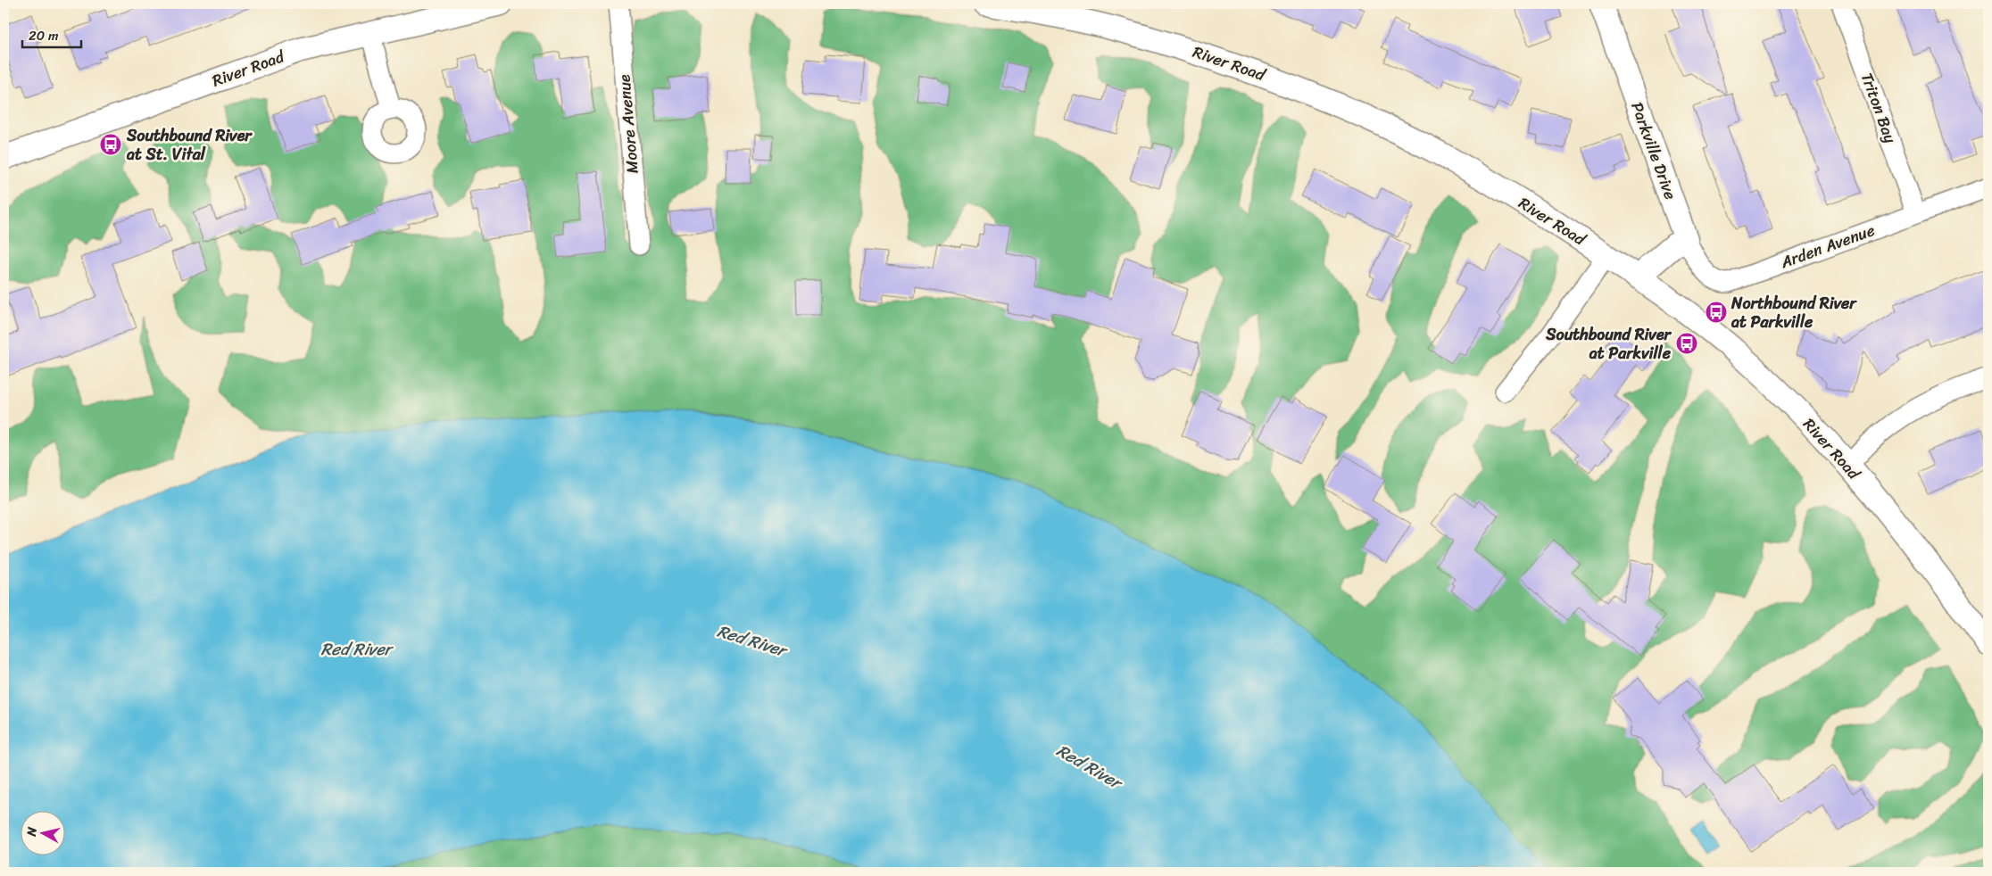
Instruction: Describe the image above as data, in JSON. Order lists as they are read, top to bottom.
{
  "streets": {
    "street": [
      "River Road",
      "Triton Bay",
      "Moore Avenue",
      "Parkville Drive",
      "Arden Avenue"
    ]
  },
  "crossings": [
    ["Triton Bay", "Arden Avenue"],
    ["Parkville Drive", "Arden Avenue"]
  ],
  "water": ["Red River"],
  "places": {
    "bus stop": ["Southbound River at St. Vital", "Northbound River at Parkville", "Southbound River at Parkville"]
  },
  "scale_bar": "20 m",
  "north": "left"
}
